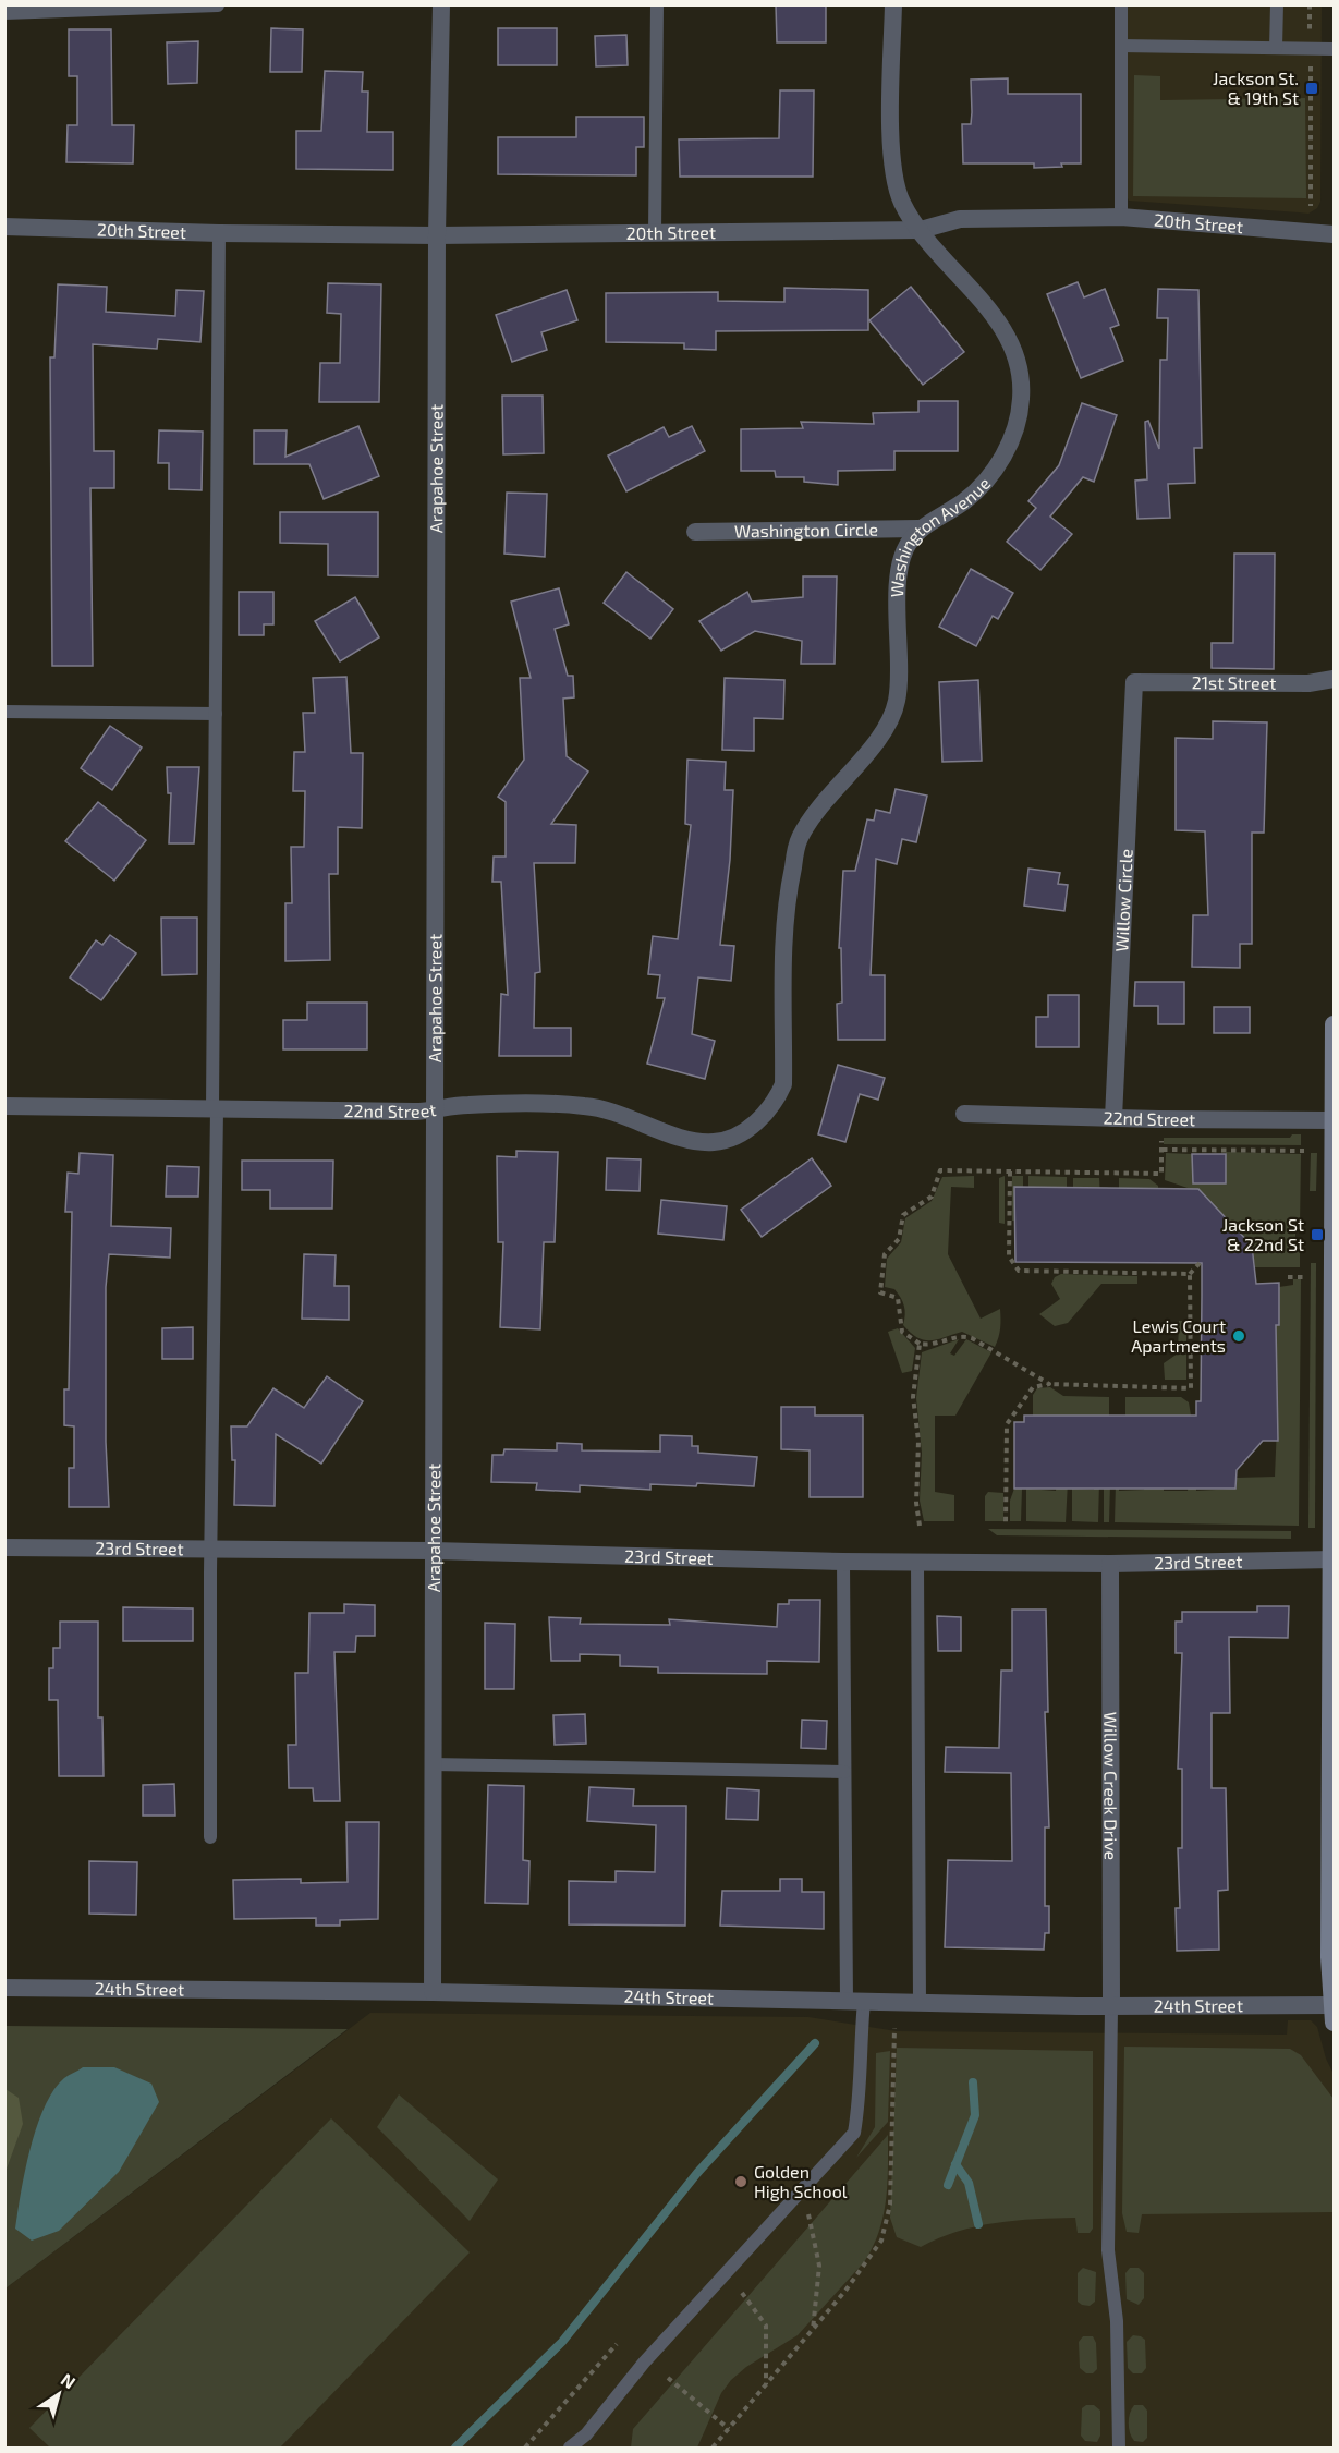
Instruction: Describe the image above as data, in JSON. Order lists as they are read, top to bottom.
{
  "streets": {
    "street": [
      "20th Street",
      "Arapahoe Street",
      "Washington Circle",
      "Washington Avenue",
      "21st Street",
      "Willow Circle",
      "22nd Street",
      "23rd Street",
      "Willow Creek Drive",
      "24th Street"
    ]
  },
  "crossings": [
    ["20th Street", "Arapahoe Street"],
    ["20th Street", "Washington Avenue"],
    ["Arapahoe Street", "22nd Street"],
    ["Arapahoe Street", "23rd Street"],
    ["Arapahoe Street", "24th Street"],
    ["Washington Circle", "Washington Avenue"],
    ["Washington Avenue", "22nd Street"],
    ["21st Street", "Willow Circle"],
    ["Willow Circle", "22nd Street"],
    ["23rd Street", "Willow Creek Drive"],
    ["Willow Creek Drive", "24th Street"]
  ],
  "places": {
    "transit": ["Jackson St. & 19th St", "Jackson St & 22nd St"],
    "other": ["Lewis Court Apartments", "Golden High School"]
  },
  "north": "top right"
}
